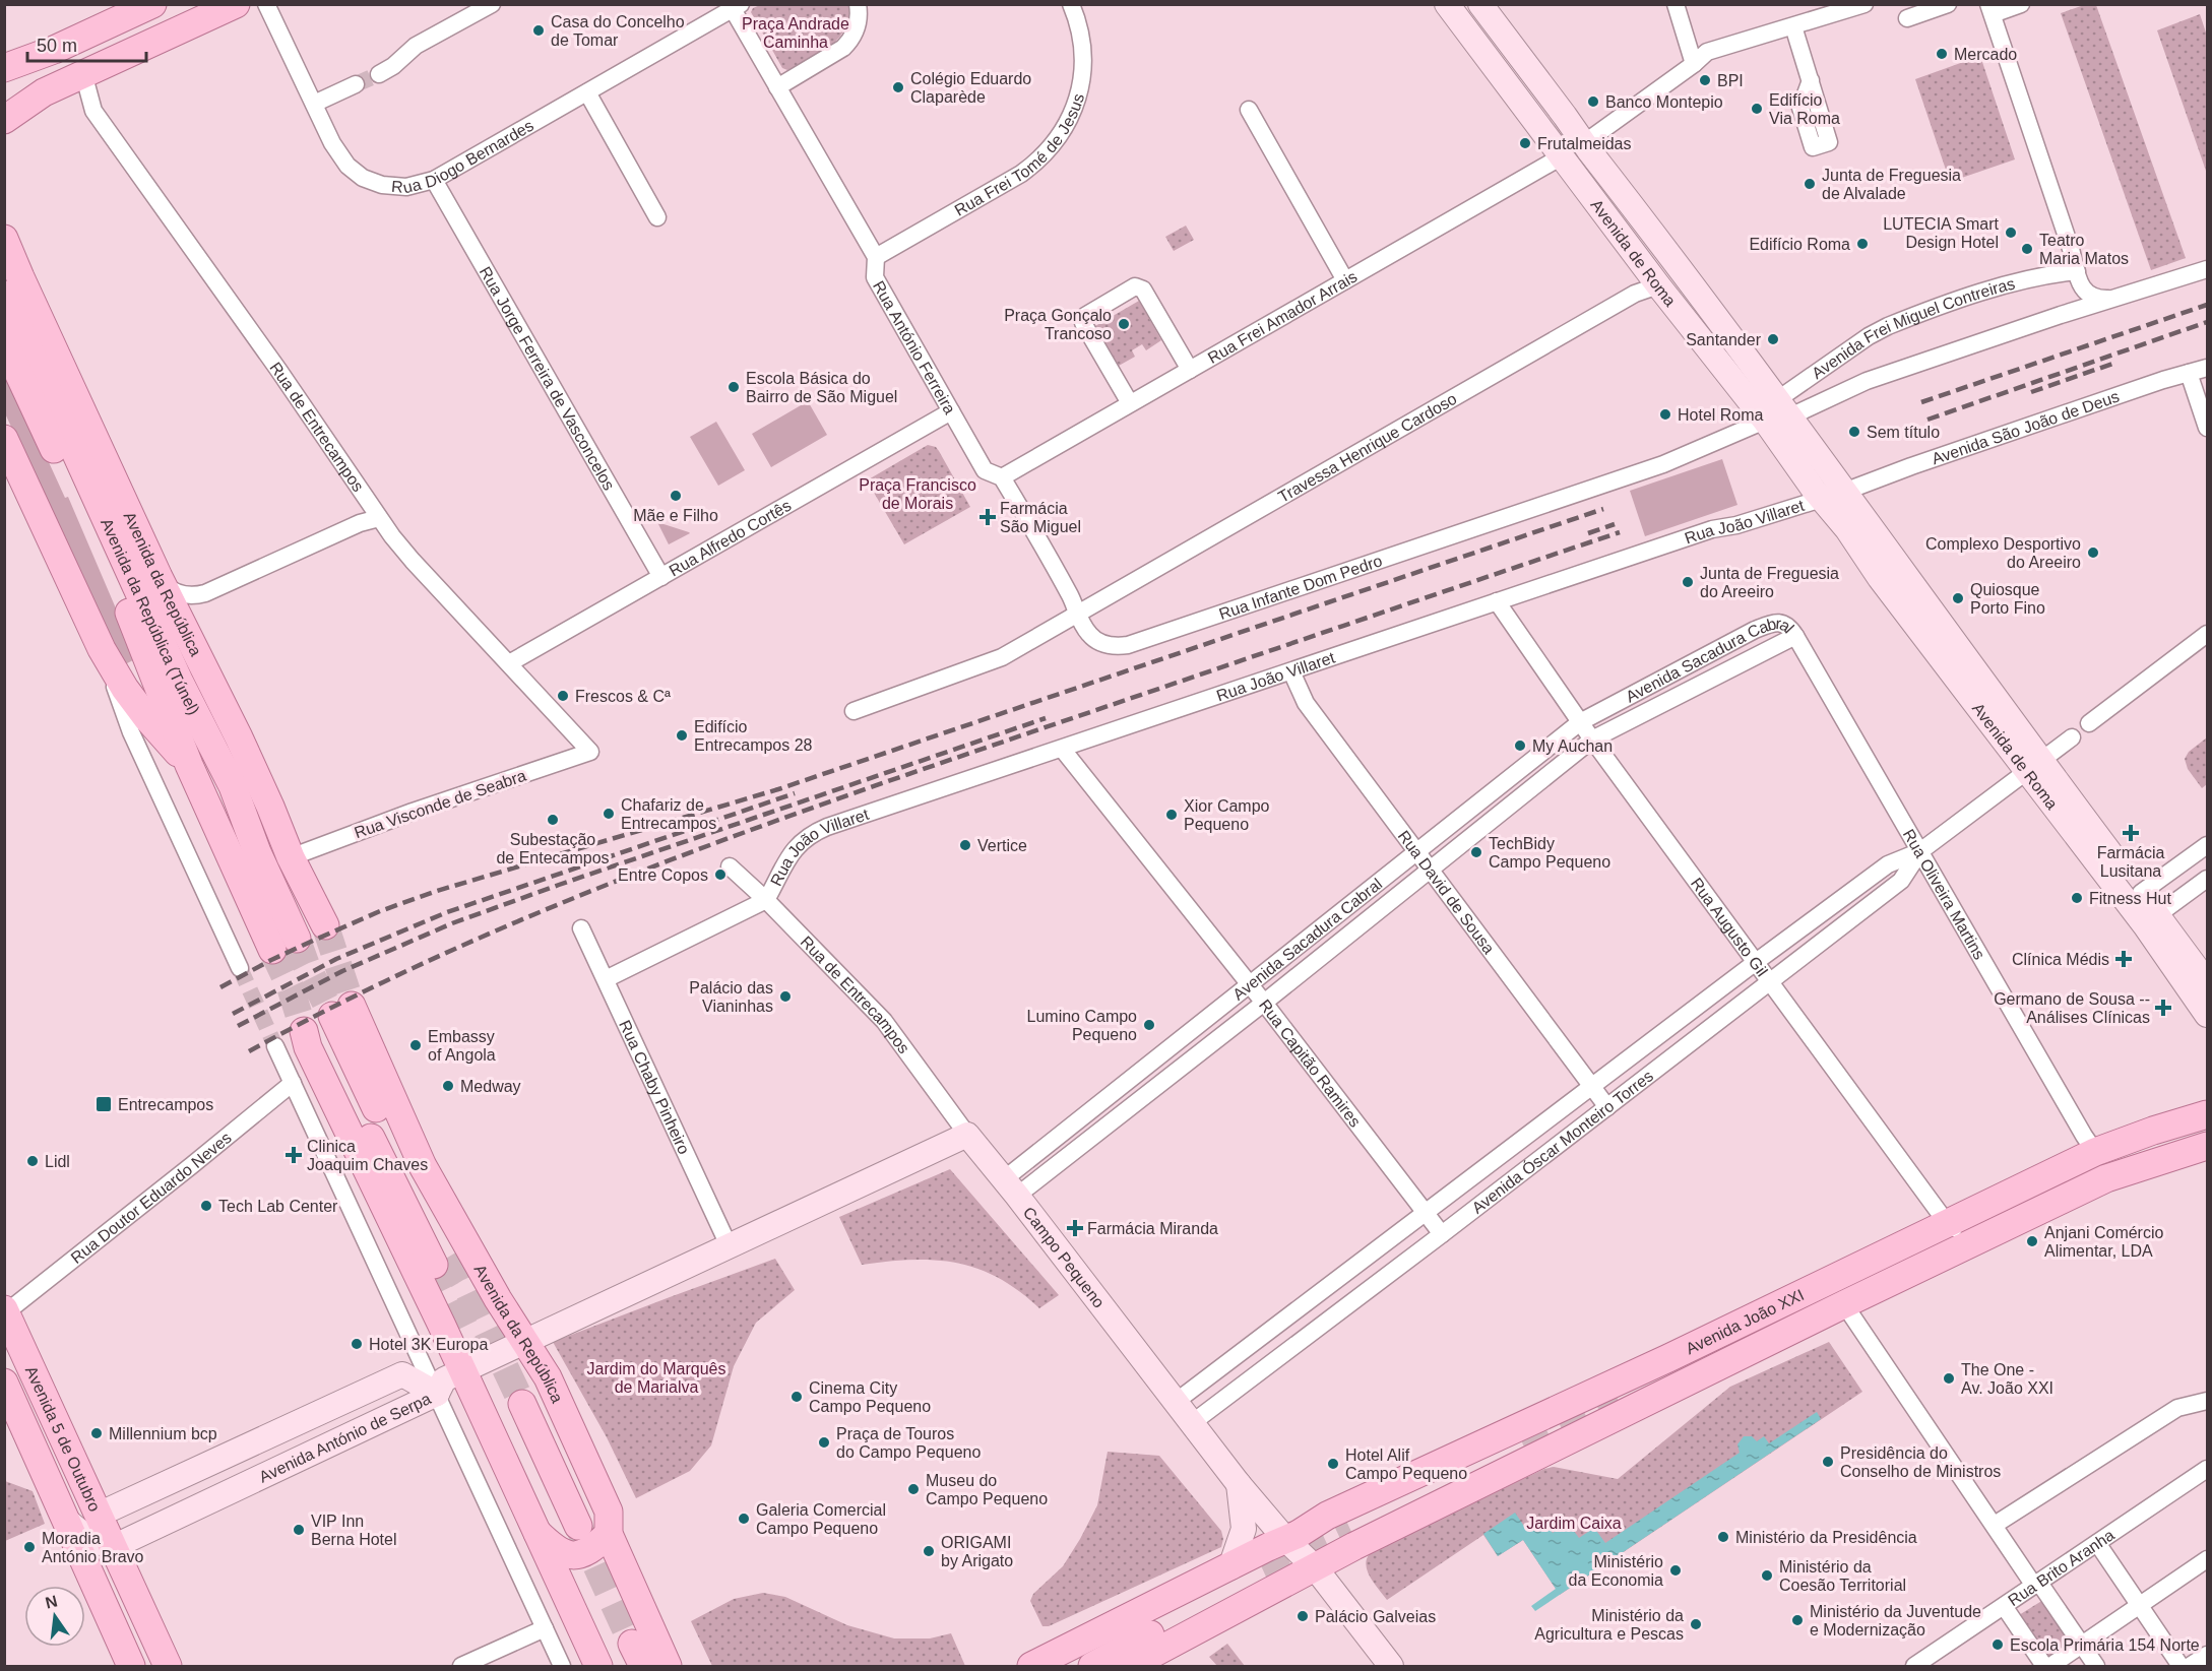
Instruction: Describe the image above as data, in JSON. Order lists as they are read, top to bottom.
{
  "streets": {
    "main road": [
      "Avenida de Roma",
      "Avenida da República",
      "Avenida da República (Túnel)",
      "Campo Pequeno",
      "Avenida João XXI",
      "Avenida 5 de Outubro",
      "Avenida António de Serpa"
    ],
    "street": [
      "Rua Frei Tomé de Jesus",
      "Rua Diogo Bernardes",
      "Rua Frei Amador Arrais",
      "Avenida Frei Miguel Contreiras",
      "Rua António Ferreira",
      "Rua Jorge Ferreira de Vasconcelos",
      "Rua de Entrecampos",
      "Avenida São João de Deus",
      "Travessa Henrique Cardoso",
      "Rua João Villaret",
      "Rua Alfredo Cortês",
      "Rua Infante Dom Pedro",
      "Avenida Sacadura Cabral",
      "Rua Visconde de Seabra",
      "Rua David de Sousa",
      "Rua Oliveira Martins",
      "Rua Augusto Gil",
      "Rua Capitão Ramires",
      "Rua Chaby Pinheiro",
      "Avenida Óscar Monteiro Torres",
      "Rua Doutor Eduardo Neves",
      "Rua Brito Aranha"
    ]
  },
  "crossings": [
    ["Rua Frei Tomé de Jesus", "Rua António Ferreira"],
    ["Rua Diogo Bernardes", "Rua António Ferreira"],
    ["Rua Diogo Bernardes", "Rua Jorge Ferreira de Vasconcelos"],
    ["Avenida de Roma", "Rua Frei Amador Arrais"],
    ["Avenida de Roma", "Avenida Frei Miguel Contreiras"],
    ["Avenida de Roma", "Avenida São João de Deus"],
    ["Avenida de Roma", "Travessa Henrique Cardoso"],
    ["Avenida de Roma", "Rua João Villaret"],
    ["Avenida de Roma", "Rua Infante Dom Pedro"],
    ["Avenida de Roma", "Avenida Óscar Monteiro Torres"],
    ["Rua Frei Amador Arrais", "Rua António Ferreira"],
    ["Rua António Ferreira", "Travessa Henrique Cardoso"],
    ["Rua António Ferreira", "Rua Alfredo Cortês"],
    ["Rua António Ferreira", "Rua Infante Dom Pedro"],
    ["Rua Jorge Ferreira de Vasconcelos", "Rua Alfredo Cortês"],
    ["Rua de Entrecampos", "Rua João Villaret"],
    ["Rua de Entrecampos", "Rua Alfredo Cortês"],
    ["Rua de Entrecampos", "Rua Visconde de Seabra"],
    ["Rua de Entrecampos", "Campo Pequeno"],
    ["Avenida São João de Deus", "Rua João Villaret"],
    ["Travessa Henrique Cardoso", "Rua Infante Dom Pedro"],
    ["Rua João Villaret", "Rua David de Sousa"],
    ["Rua João Villaret", "Rua Augusto Gil"],
    ["Rua João Villaret", "Rua Capitão Ramires"],
    ["Avenida da República", "Rua Visconde de Seabra"],
    ["Avenida Sacadura Cabral", "Rua David de Sousa"],
    ["Avenida Sacadura Cabral", "Rua Oliveira Martins"],
    ["Avenida Sacadura Cabral", "Rua Augusto Gil"],
    ["Avenida Sacadura Cabral", "Rua Capitão Ramires"],
    ["Avenida Sacadura Cabral", "Campo Pequeno"],
    ["Rua David de Sousa", "Avenida Óscar Monteiro Torres"],
    ["Rua Oliveira Martins", "Avenida Óscar Monteiro Torres"],
    ["Rua Oliveira Martins", "Avenida João XXI"],
    ["Rua Augusto Gil", "Avenida Óscar Monteiro Torres"],
    ["Rua Augusto Gil", "Avenida João XXI"],
    ["Rua Capitão Ramires", "Avenida Óscar Monteiro Torres"],
    ["Avenida Óscar Monteiro Torres", "Campo Pequeno"],
    ["Rua Doutor Eduardo Neves", "Avenida 5 de Outubro"],
    ["Campo Pequeno", "Avenida João XXI"],
    ["Avenida 5 de Outubro", "Avenida António de Serpa"]
  ],
  "parks": [
    "Praça Andrade Caminha",
    "Praça Francisco de Morais",
    "Jardim do Marquês de Marialva",
    "Jardim Caixa"
  ],
  "places": {
    "other": [
      "Casa do Concelho de Tomar",
      "Mercado",
      "BPI",
      "Colégio Eduardo Claparède",
      "Banco Montepio",
      "Edifício Via Roma",
      "Frutalmeidas",
      "Junta de Freguesia de Alvalade",
      "LUTECIA Smart Design Hotel",
      "Edifício Roma",
      "Teatro Maria Matos",
      "Praça Gonçalo Trancoso",
      "Santander",
      "Escola Básica do Bairro de São Miguel",
      "Hotel Roma",
      "Sem título",
      "Mãe e Filho",
      "Complexo Desportivo do Areeiro",
      "Junta de Freguesia do Areeiro",
      "Quiosque Porto Fino",
      "Frescos & Cª",
      "Edifício Entrecampos 28",
      "My Auchan",
      "Chafariz de Entrecampos",
      "Xior Campo Pequeno",
      "Subestação de Entecampos",
      "Vertice",
      "TechBidy Campo Pequeno",
      "Entre Copos",
      "Fitness Hut",
      "Palácio das Vianinhas",
      "Lumino Campo Pequeno",
      "Embassy of Angola",
      "Medway",
      "Lidl",
      "Tech Lab Center",
      "Anjani Comércio Alimentar, LDA",
      "Hotel 3K Europa",
      "The One - Av. João XXI",
      "Cinema City Campo Pequeno",
      "Millennium bcp",
      "Praça de Touros do Campo Pequeno",
      "Presidência do Conselho de Ministros",
      "Hotel Alif Campo Pequeno",
      "Museu do Campo Pequeno",
      "Galeria Comercial Campo Pequeno",
      "VIP Inn Berna Hotel",
      "Ministério da Presidência",
      "Moradia António Bravo",
      "ORIGAMI by Arigato",
      "Ministério da Economia",
      "Ministério da Coesão Territorial",
      "Palácio Galveias",
      "Ministério da Juventude e Modernização",
      "Ministério da Agricultura e Pescas",
      "Escola Primária 154 Norte"
    ],
    "health": [
      "Farmácia São Miguel",
      "Farmácia Lusitana",
      "Clínica Médis",
      "Germano de Sousa -- Análises Clínicas",
      "Clinica Joaquim Chaves",
      "Farmácia Miranda"
    ],
    "transit": ["Entrecampos"]
  },
  "scale_bar": "50 m",
  "north": "top"
}
